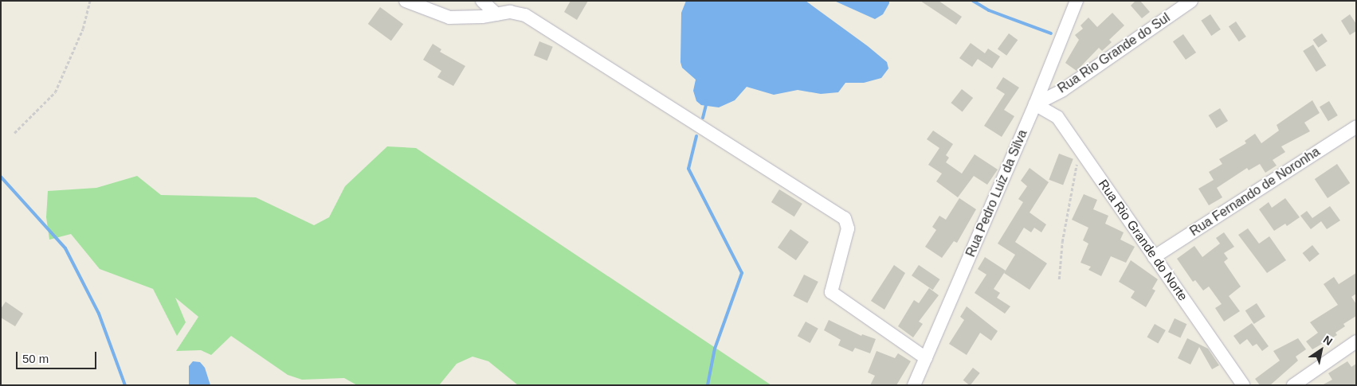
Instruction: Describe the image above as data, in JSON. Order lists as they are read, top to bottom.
{
  "streets": {
    "street": [
      "Rua Rio Grande do Sul",
      "Rua Fernando de Noronha",
      "Rua Pedro Luiz da Silva",
      "Rua Rio Grande do Norte"
    ]
  },
  "crossings": [
    ["Rua Rio Grande do Sul", "Rua Pedro Luiz da Silva"],
    ["Rua Rio Grande do Sul", "Rua Rio Grande do Norte"],
    ["Rua Fernando de Noronha", "Rua Rio Grande do Norte"],
    ["Rua Pedro Luiz da Silva", "Rua Rio Grande do Norte"]
  ],
  "scale_bar": "50 m",
  "north": "top right"
}
